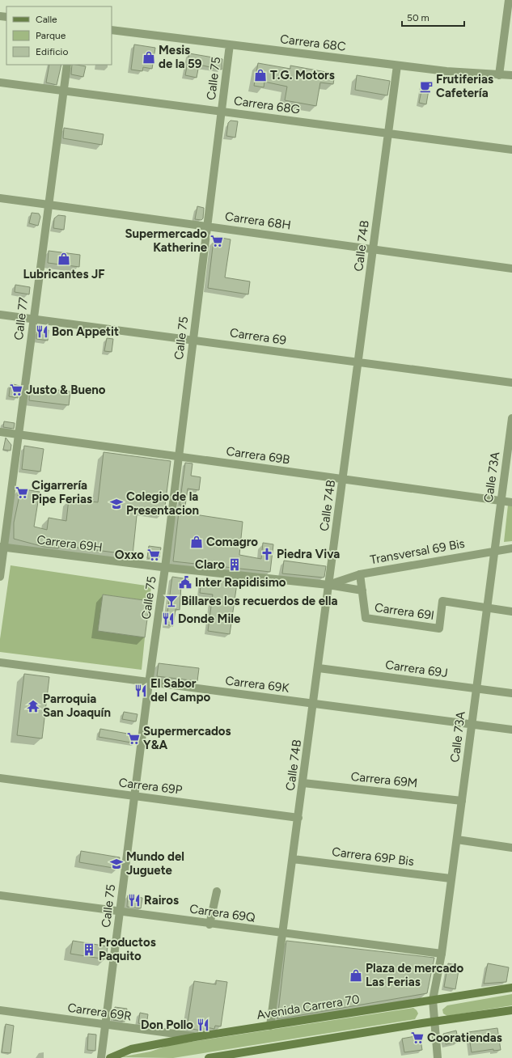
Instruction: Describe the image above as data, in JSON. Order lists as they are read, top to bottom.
{
  "streets": {
    "main road": ["Avenida Carrera 70"],
    "street": [
      "Carrera 68C",
      "Calle 75",
      "Carrera 68G",
      "Carrera 68H",
      "Calle 74B",
      "Calle 77",
      "Carrera 69",
      "Carrera 69B",
      "Calle 73A",
      "Carrera 69H",
      "Transversal 69 Bis",
      "Carrera 69I",
      "Carrera 69J",
      "Carrera 69K",
      "Carrera 69M",
      "Carrera 69P",
      "Carrera 69P Bis",
      "Carrera 69Q",
      "Carrera 69R"
    ]
  },
  "crossings": [
    ["Carrera 68C", "Calle 75"],
    ["Carrera 68C", "Calle 74B"],
    ["Calle 75", "Carrera 68G"],
    ["Calle 75", "Carrera 68H"],
    ["Calle 75", "Carrera 69"],
    ["Calle 75", "Carrera 69B"],
    ["Calle 75", "Carrera 69H"],
    ["Calle 75", "Carrera 69K"],
    ["Calle 75", "Carrera 69P"],
    ["Calle 75", "Carrera 69Q"],
    ["Calle 75", "Carrera 69R"],
    ["Carrera 68G", "Calle 74B"],
    ["Carrera 68G", "Calle 77"],
    ["Carrera 68H", "Calle 74B"],
    ["Carrera 68H", "Calle 77"],
    ["Calle 74B", "Carrera 69"],
    ["Calle 74B", "Carrera 69B"],
    ["Calle 74B", "Carrera 69H"],
    ["Calle 74B", "Transversal 69 Bis"],
    ["Calle 74B", "Carrera 69I"],
    ["Calle 74B", "Carrera 69J"],
    ["Calle 74B", "Carrera 69K"],
    ["Calle 74B", "Carrera 69M"],
    ["Calle 74B", "Carrera 69P"],
    ["Calle 74B", "Carrera 69P Bis"],
    ["Calle 74B", "Carrera 69Q"],
    ["Calle 74B", "Avenida Carrera 70"],
    ["Calle 77", "Carrera 69"],
    ["Calle 77", "Carrera 69B"],
    ["Calle 77", "Carrera 69H"],
    ["Carrera 69B", "Calle 73A"],
    ["Calle 73A", "Transversal 69 Bis"],
    ["Calle 73A", "Carrera 69I"],
    ["Calle 73A", "Carrera 69J"],
    ["Calle 73A", "Carrera 69K"],
    ["Calle 73A", "Carrera 69M"],
    ["Calle 73A", "Carrera 69P Bis"],
    ["Calle 73A", "Carrera 69Q"],
    ["Calle 73A", "Avenida Carrera 70"],
    ["Carrera 69H", "Transversal 69 Bis"],
    ["Carrera 69H", "Carrera 69I"],
    ["Transversal 69 Bis", "Carrera 69I"],
    ["Avenida Carrera 70", "Carrera 69R"]
  ],
  "places": {
    "shop": [
      "Mesis de la 59",
      "T.G. Motors",
      "Lubricantes JF",
      "Comagro",
      "Plaza de mercado Las Ferias"
    ],
    "cafe": ["Frutiferias Cafetería"],
    "supermarket": [
      "Supermercado Katherine",
      "Justo & Bueno",
      "Cigarrería Pipe Ferias",
      "Oxxo",
      "Supermercados Y&A",
      "Cooratiendas"
    ],
    "restaurant": [
      "Bon Appetit",
      "Donde Mile",
      "El Sabor del Campo",
      "Rairos",
      "Don Pollo"
    ],
    "school or university": ["Colegio de la Presentacion", "Mundo del Juguete"],
    "church": ["Piedra Viva"],
    "building": ["Claro", "Productos Paquito"],
    "public building": ["Inter Rapidisimo"],
    "bar": ["Billares los recuerdos de ella"],
    "temple": ["Parroquia San Joaquín"]
  },
  "legend": ["Calle", "Parque", "Edificio"],
  "scale_bar": "50 m"
}
